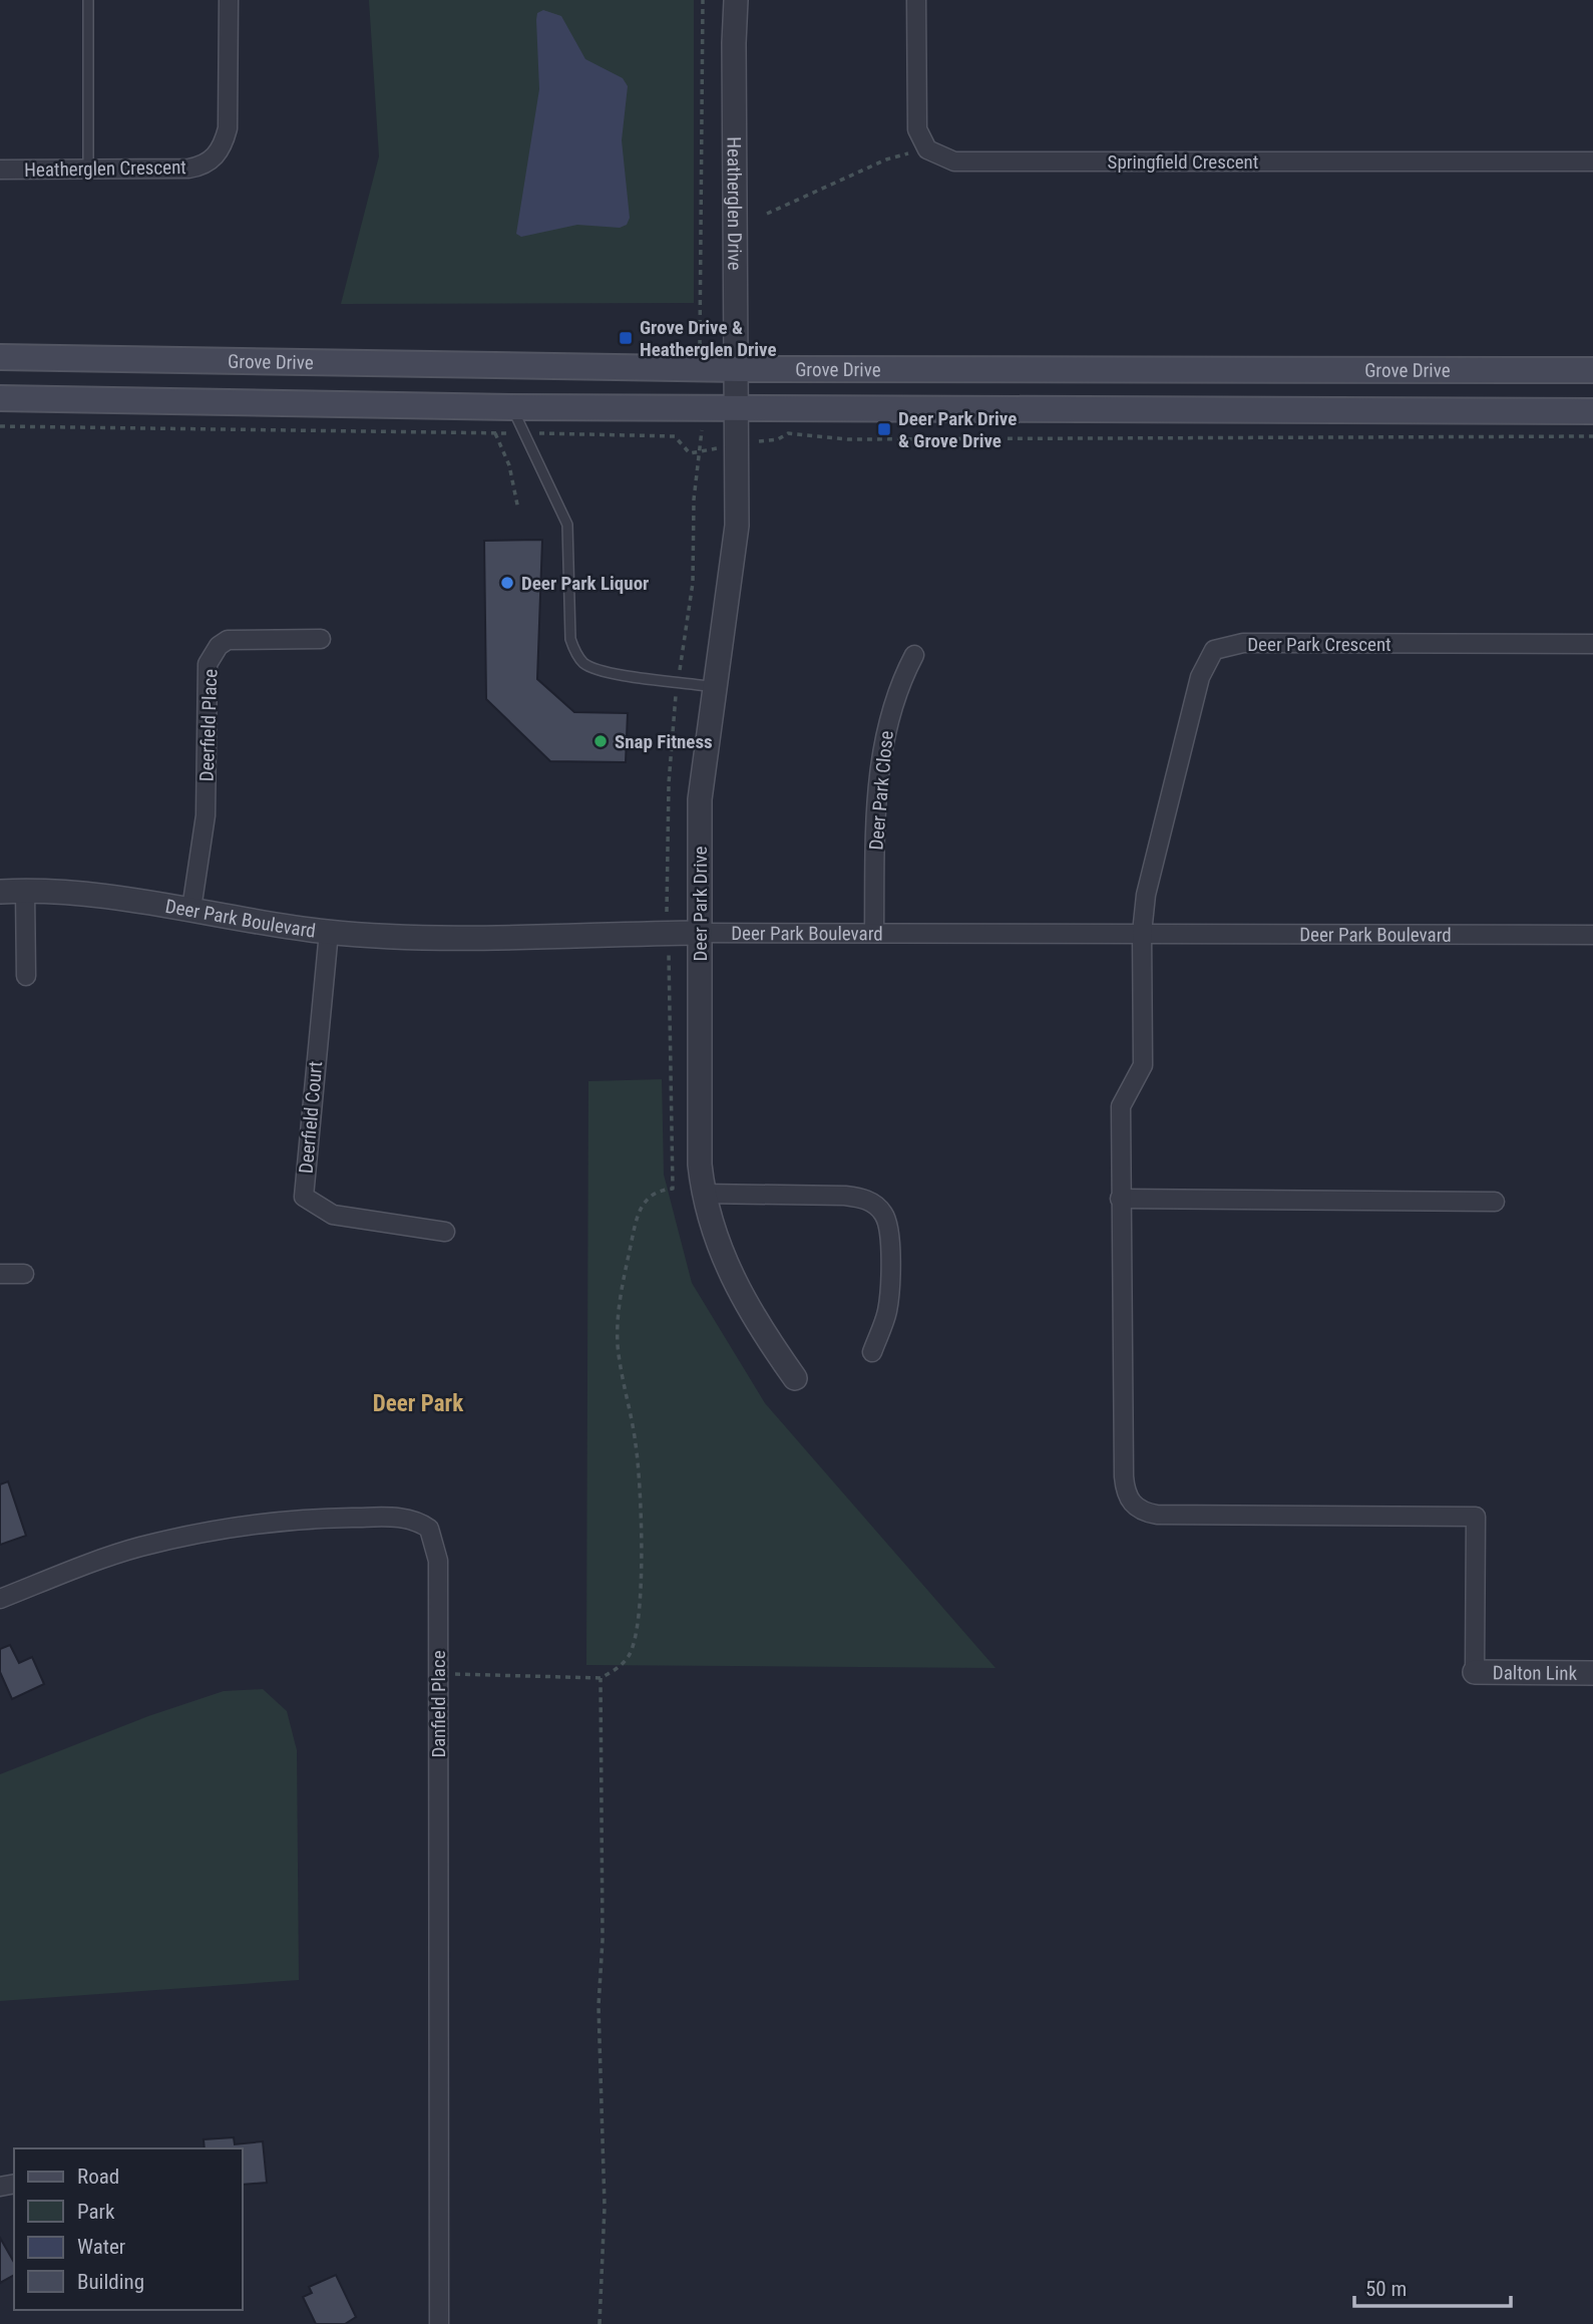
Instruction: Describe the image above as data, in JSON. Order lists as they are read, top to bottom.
{
  "streets": {
    "main road": ["Grove Drive"],
    "street": [
      "Springfield Crescent",
      "Heatherglen Crescent",
      "Heatherglen Drive",
      "Deer Park Crescent",
      "Deerfield Place",
      "Deer Park Close",
      "Deer Park Drive",
      "Deer Park Boulevard",
      "Deerfield Court",
      "Dalton Link",
      "Danfield Place"
    ]
  },
  "crossings": [
    ["Heatherglen Drive", "Grove Drive"],
    ["Heatherglen Drive", "Deer Park Drive"],
    ["Grove Drive", "Deer Park Drive"],
    ["Deer Park Crescent", "Deer Park Boulevard"],
    ["Deerfield Place", "Deer Park Boulevard"],
    ["Deer Park Close", "Deer Park Boulevard"],
    ["Deer Park Drive", "Deer Park Boulevard"],
    ["Deer Park Boulevard", "Deerfield Court"]
  ],
  "districts": ["Deer Park"],
  "places": {
    "transit": ["Grove Drive & Heatherglen Drive", "Deer Park Drive & Grove Drive"],
    "other": ["Deer Park Liquor", "Snap Fitness"]
  },
  "legend": [
    "Road",
    "Park",
    "Water",
    "Building"
  ],
  "scale_bar": "50 m"
}
